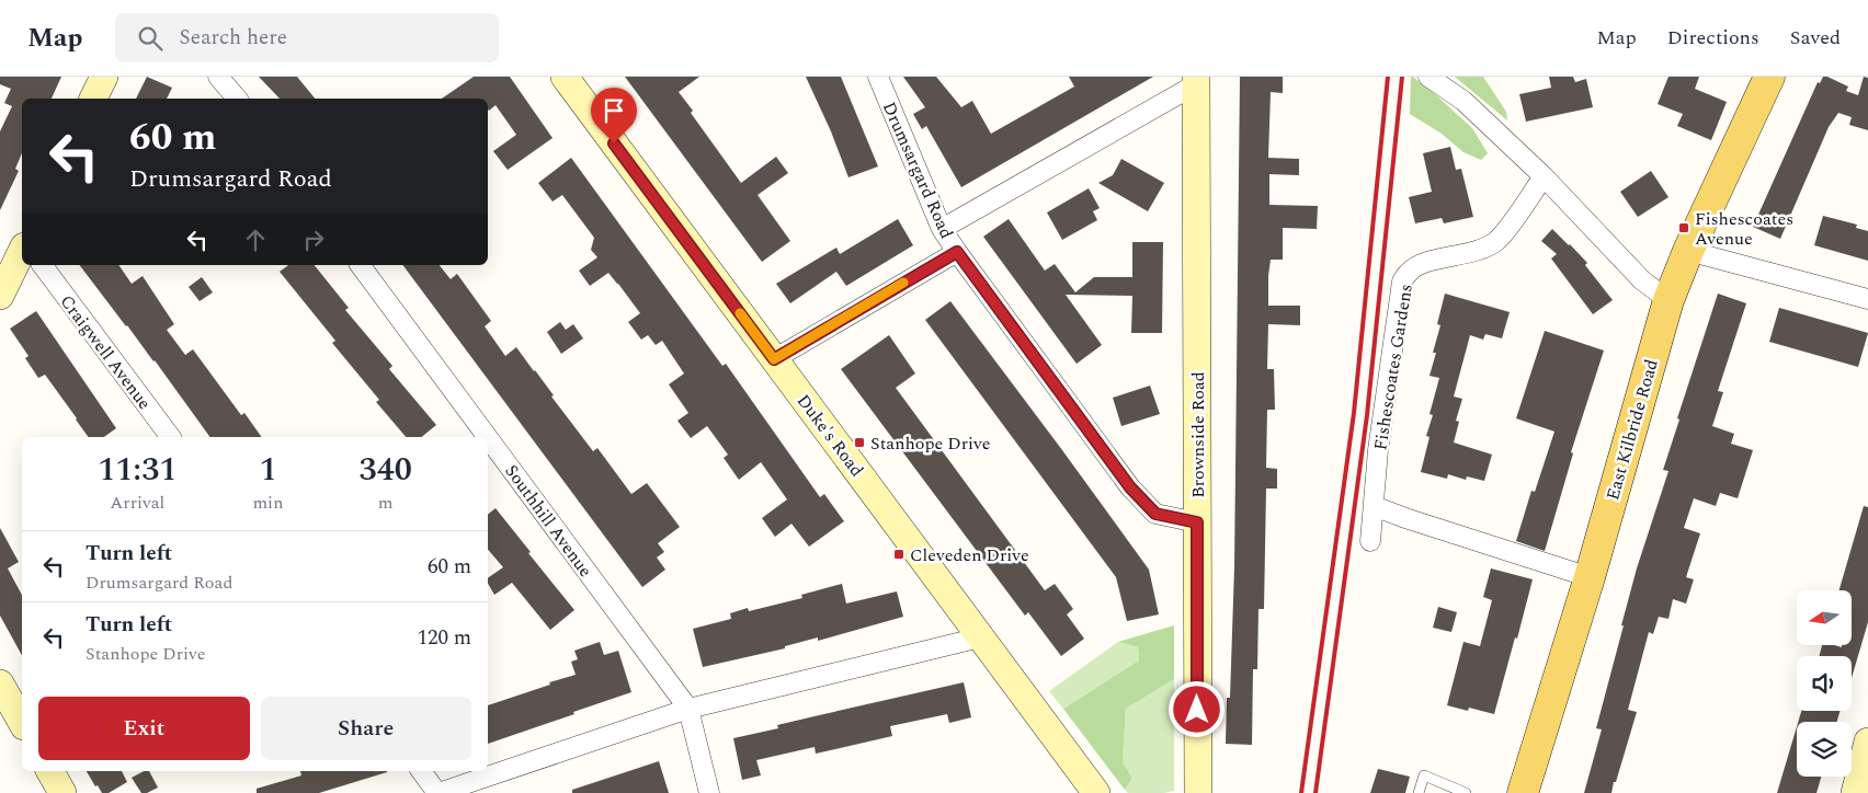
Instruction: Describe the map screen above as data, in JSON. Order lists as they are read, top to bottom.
{
  "streets": {
    "main road": ["East Kilbride Road"],
    "street": [
      "Drumsargard Road",
      "Craigwell Avenue",
      "Fishescoates Gardens",
      "Duke's Road",
      "Brownside Road",
      "Southhill Avenue"
    ]
  },
  "crossings": [
    ["Drumsargard Road", "Brownside Road"]
  ],
  "places": {
    "transit": ["Fishescoates Avenue", "Stanhope Drive", "Cleveden Drive"]
  },
  "north": "left",
  "page": {
    "header": "Map",
    "search": "Search here",
    "nav": ["Map", "Directions", "Saved"],
    "turn": ["60 m", "Drumsargard Road"],
    "eta": [
      "11:31",
      "Arrival",
      "1",
      "min",
      "340",
      "m"
    ],
    "list": [
      {
        "name": "Turn left",
        "note": "Drumsargard Road",
        "value": "60 m"
      },
      {
        "name": "Turn left",
        "note": "Stanhope Drive",
        "value": "120 m"
      }
    ],
    "buttons": ["Exit", "Share"]
  }
}
